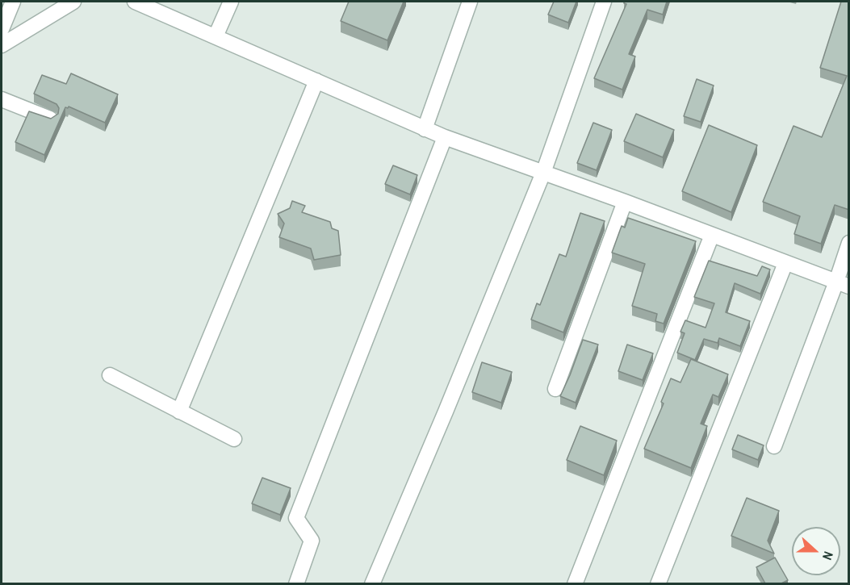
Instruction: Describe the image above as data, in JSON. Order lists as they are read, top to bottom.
{
  "north": "right"
}
